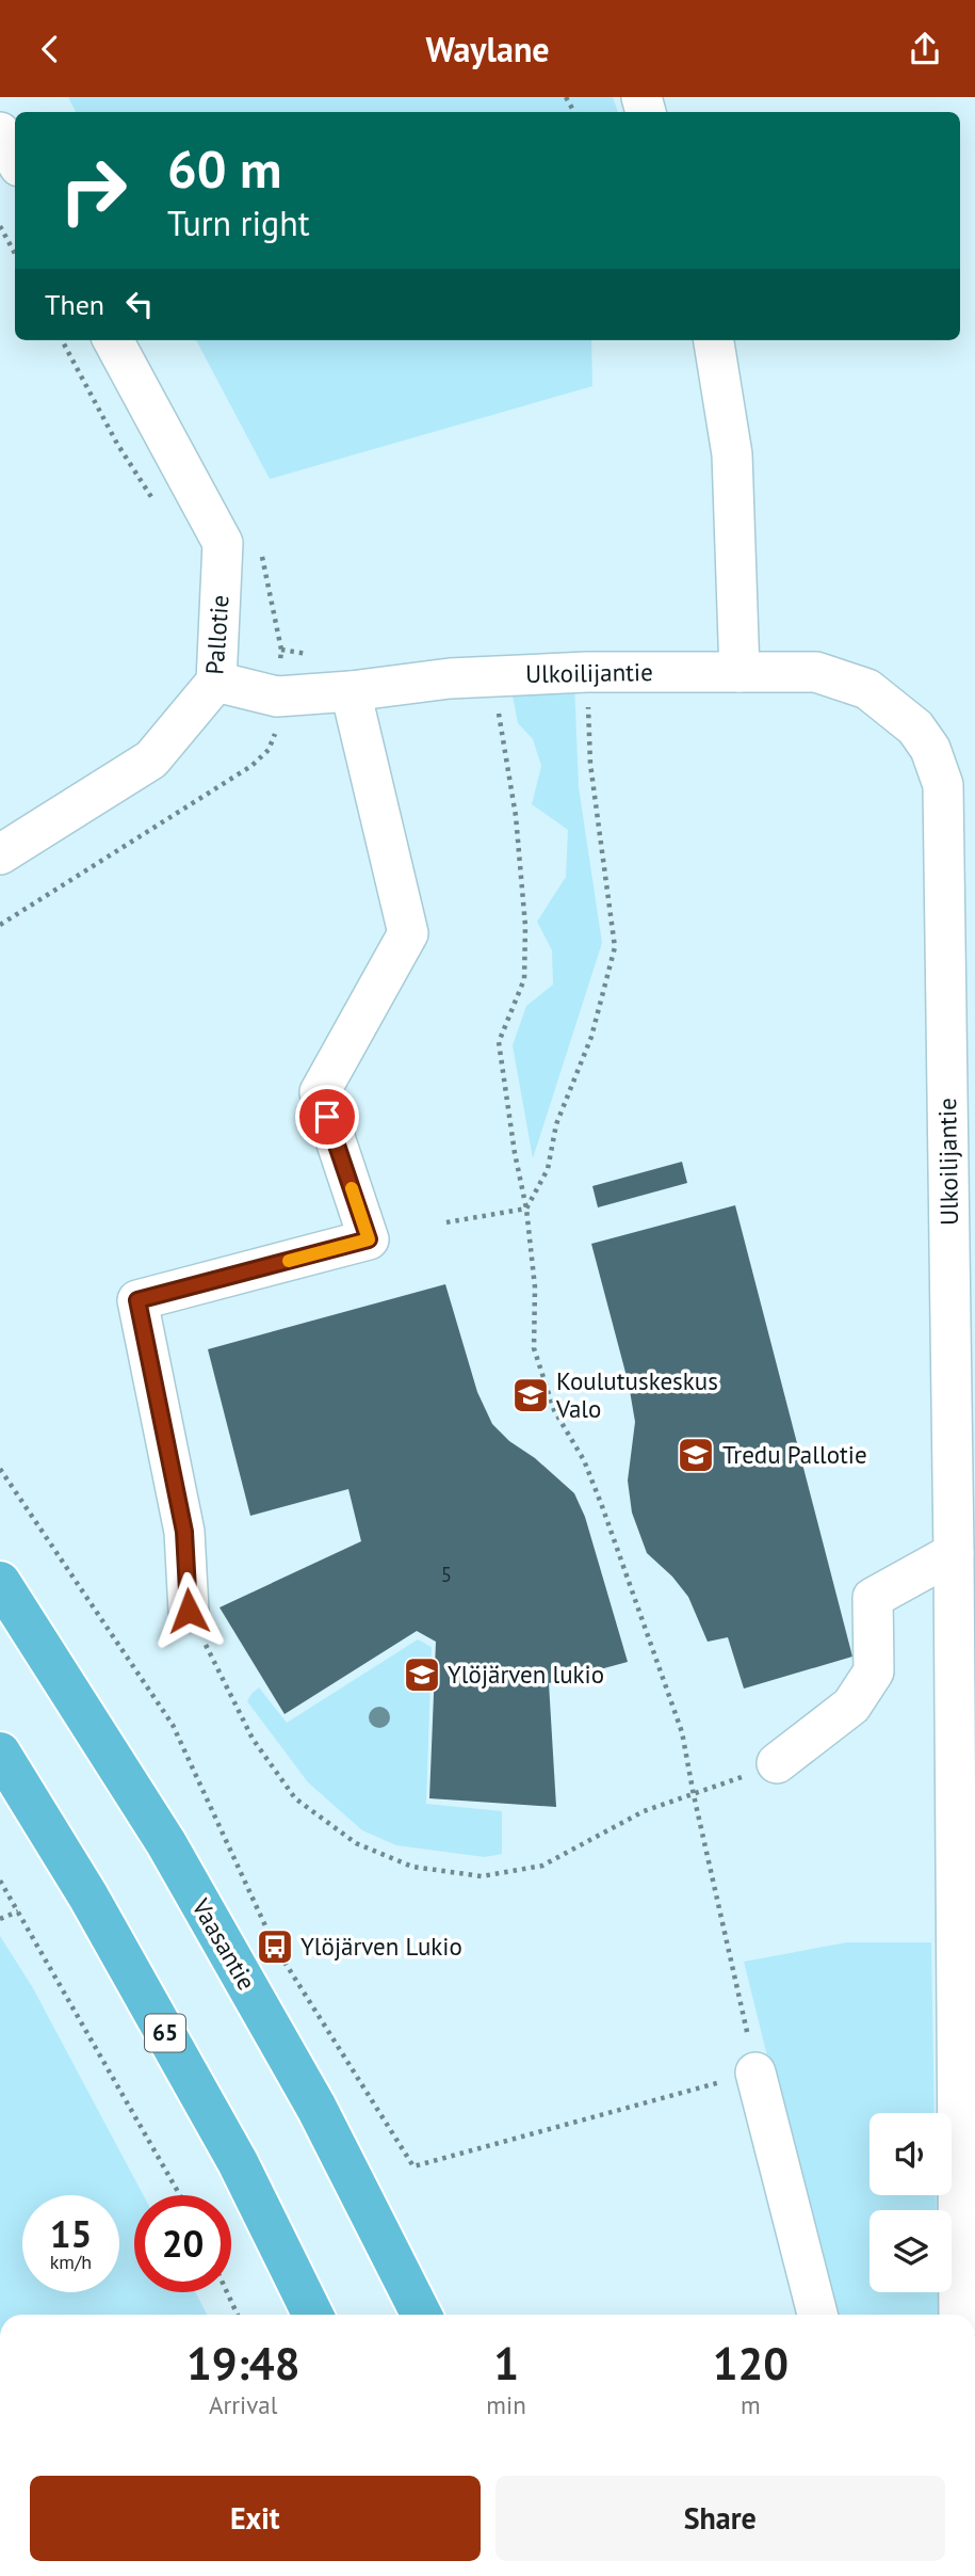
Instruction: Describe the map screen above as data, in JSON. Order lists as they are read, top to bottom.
{
  "streets": {
    "highway": ["Vaasantie", "65"],
    "street": ["Pallotie", "Ulkoilijantie"]
  },
  "crossings": [
    ["Pallotie", "Ulkoilijantie"]
  ],
  "places": {
    "school or university": ["Koulutuskeskus Valo", "Tredu Pallotie", "Ylöjärven lukio"],
    "bus stop": ["Ylöjärven Lukio"]
  },
  "house_numbers": ["5"],
  "page": {
    "header": "Waylane",
    "turn": ["60 m", "Turn right"],
    "then": "Then",
    "speed": "15 km/h",
    "limit": "20",
    "eta": [
      "19:48",
      "Arrival",
      "1",
      "min",
      "120",
      "m"
    ],
    "buttons": ["Exit", "Share"]
  }
}
